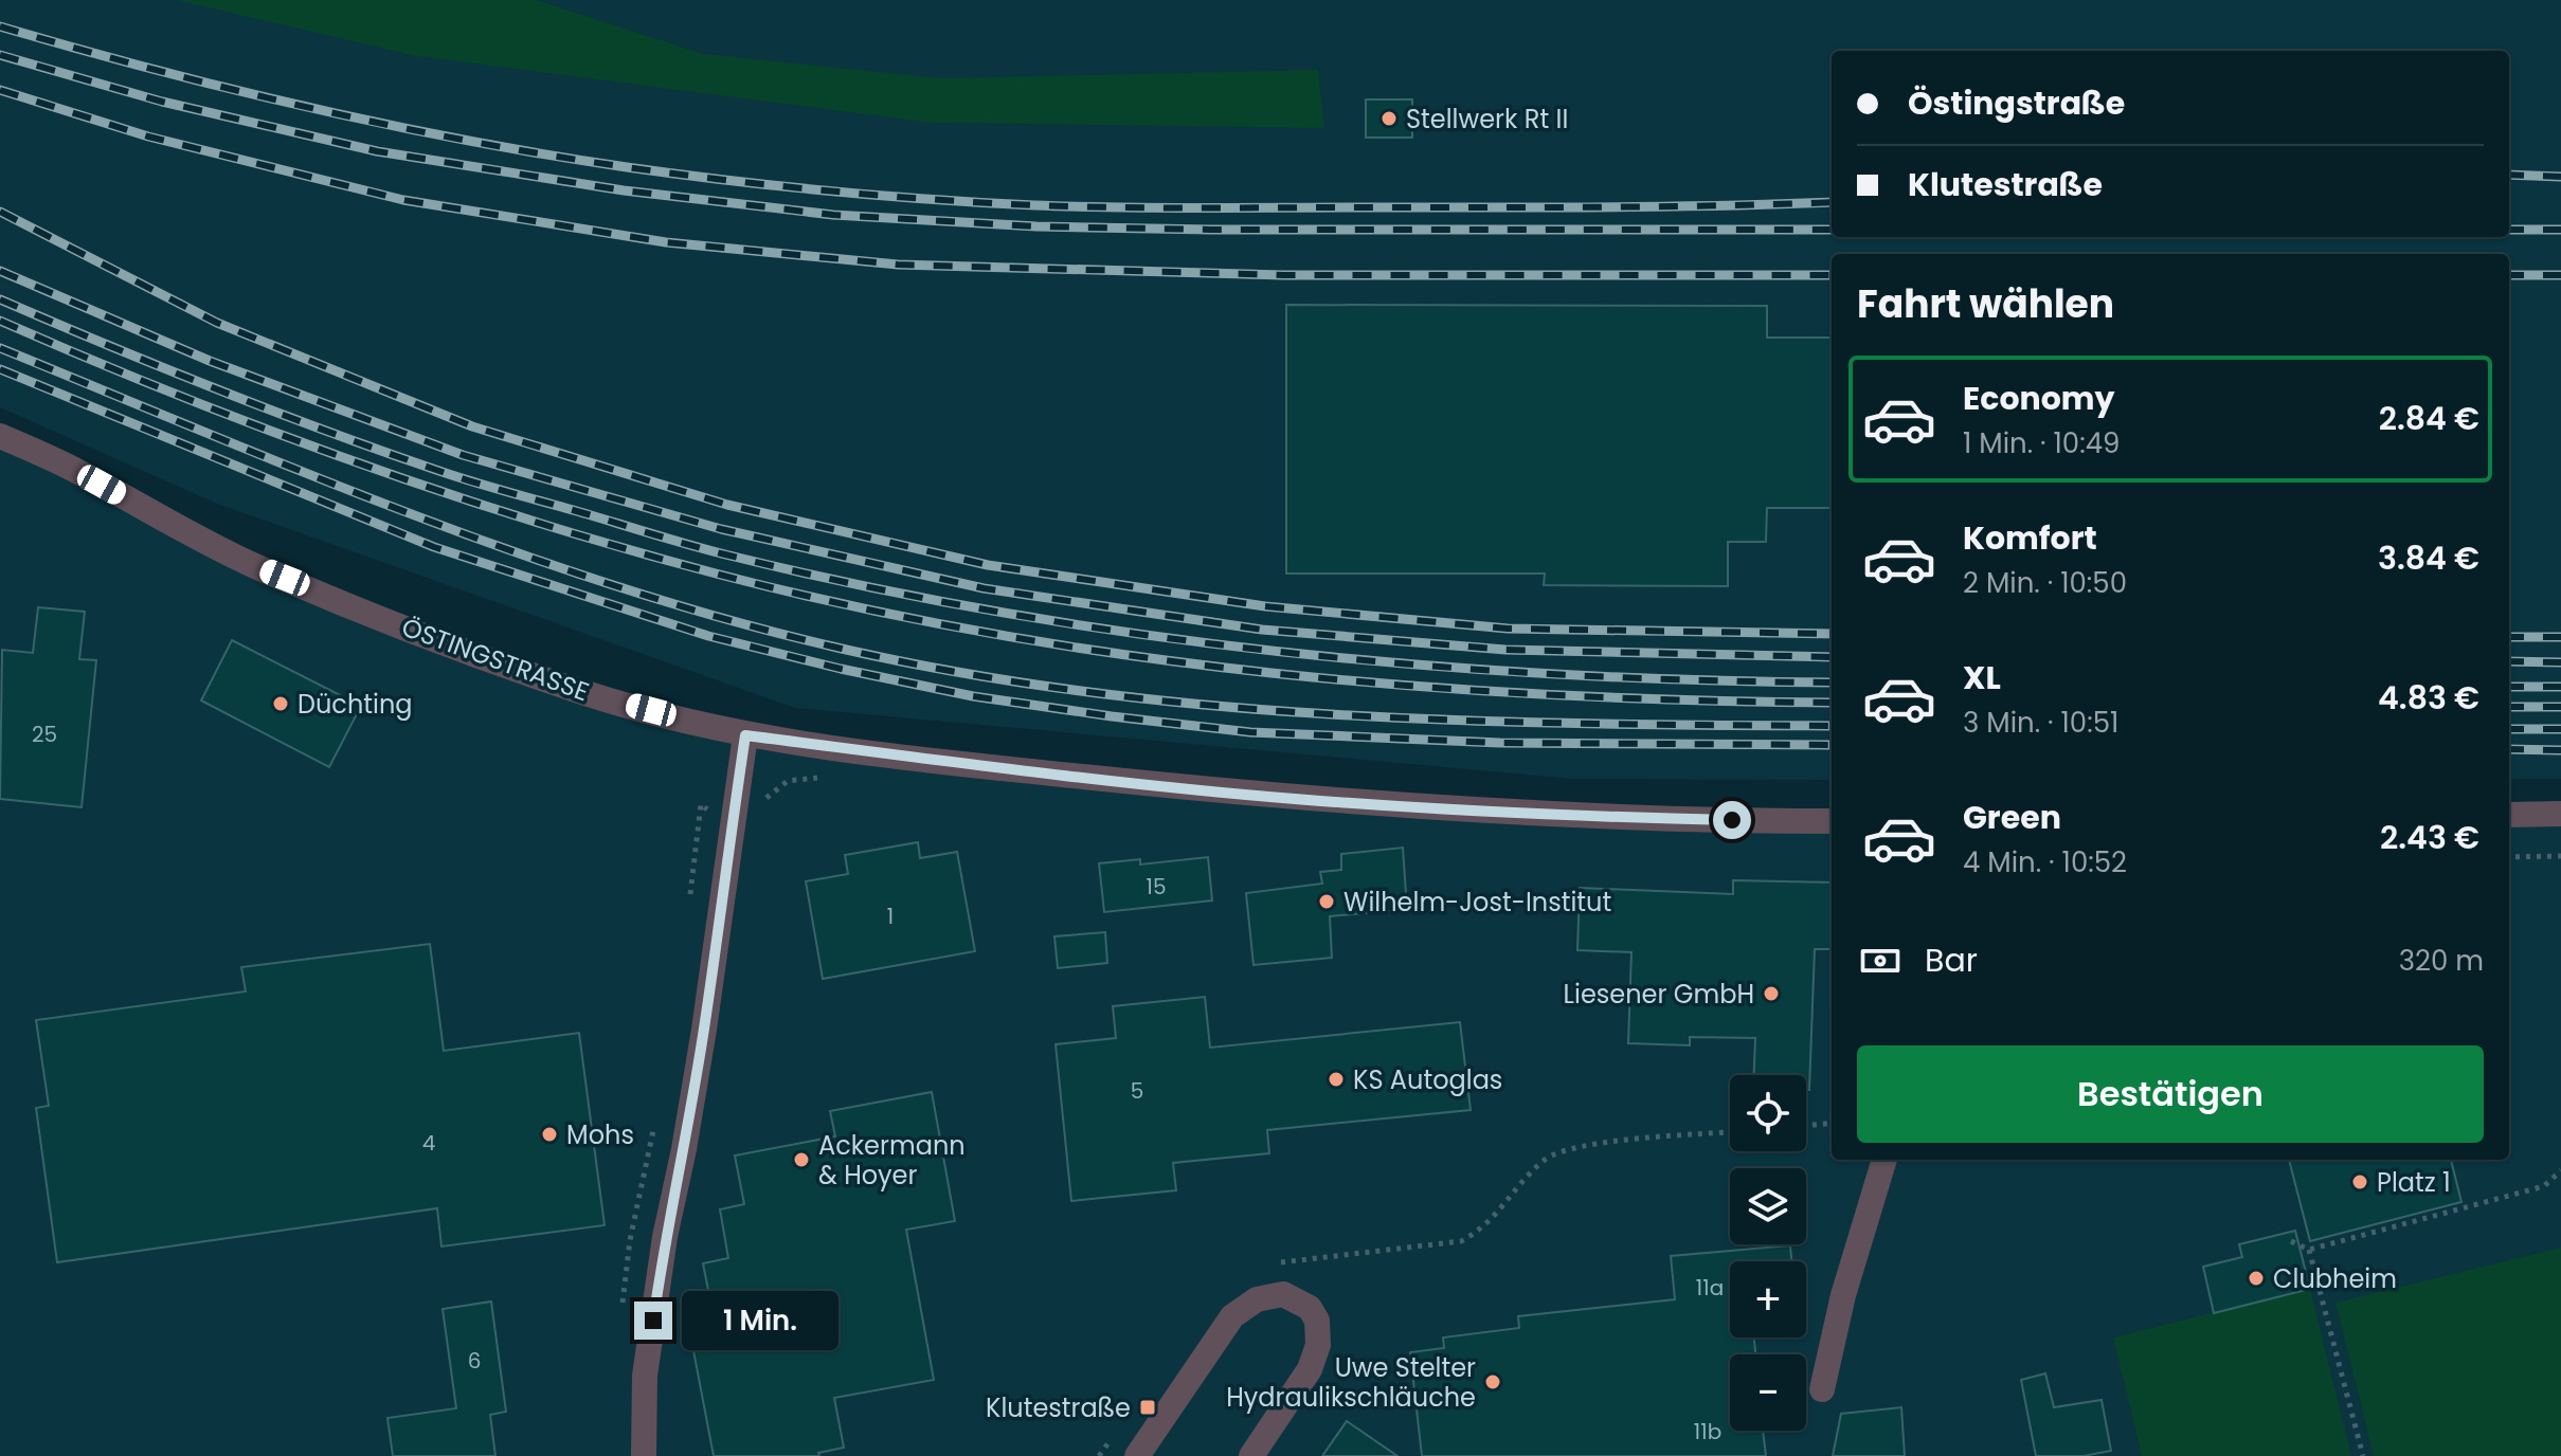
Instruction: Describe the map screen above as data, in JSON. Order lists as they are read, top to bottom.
{
  "streets": {
    "street": ["ÖSTINGSTRASSE"]
  },
  "places": {
    "other": [
      "Stellwerk Rt II",
      "Düchting",
      "Wilhelm-Jost-Institut",
      "Liesener GmbH",
      "KS Autoglas",
      "Mohs",
      "Ackermann & Hoyer",
      "Platz 1",
      "Clubheim",
      "Uwe Stelter Hydraulikschläuche"
    ],
    "transit": ["Klutestraße"]
  },
  "house_numbers": [
    "25",
    "15",
    "1",
    "5",
    "4",
    "11a",
    "6",
    "11b"
  ],
  "page": {
    "banner": ["Östingstraße", "Klutestraße"],
    "heading": "Fahrt wählen",
    "list": [
      {
        "name": "Economy",
        "note": "1 Min. · 10:49",
        "value": "2.84 €"
      },
      {
        "name": "Komfort",
        "note": "2 Min. · 10:50",
        "value": "3.84 €"
      },
      {
        "name": "XL",
        "note": "3 Min. · 10:51",
        "value": "4.83 €"
      },
      {
        "name": "Green",
        "note": "4 Min. · 10:52",
        "value": "2.43 €"
      }
    ],
    "pay": ["Bar", "320 m"],
    "buttons": "Bestätigen",
    "map_buttons": ["+", "−"],
    "bubble": "1 Min."
  }
}
